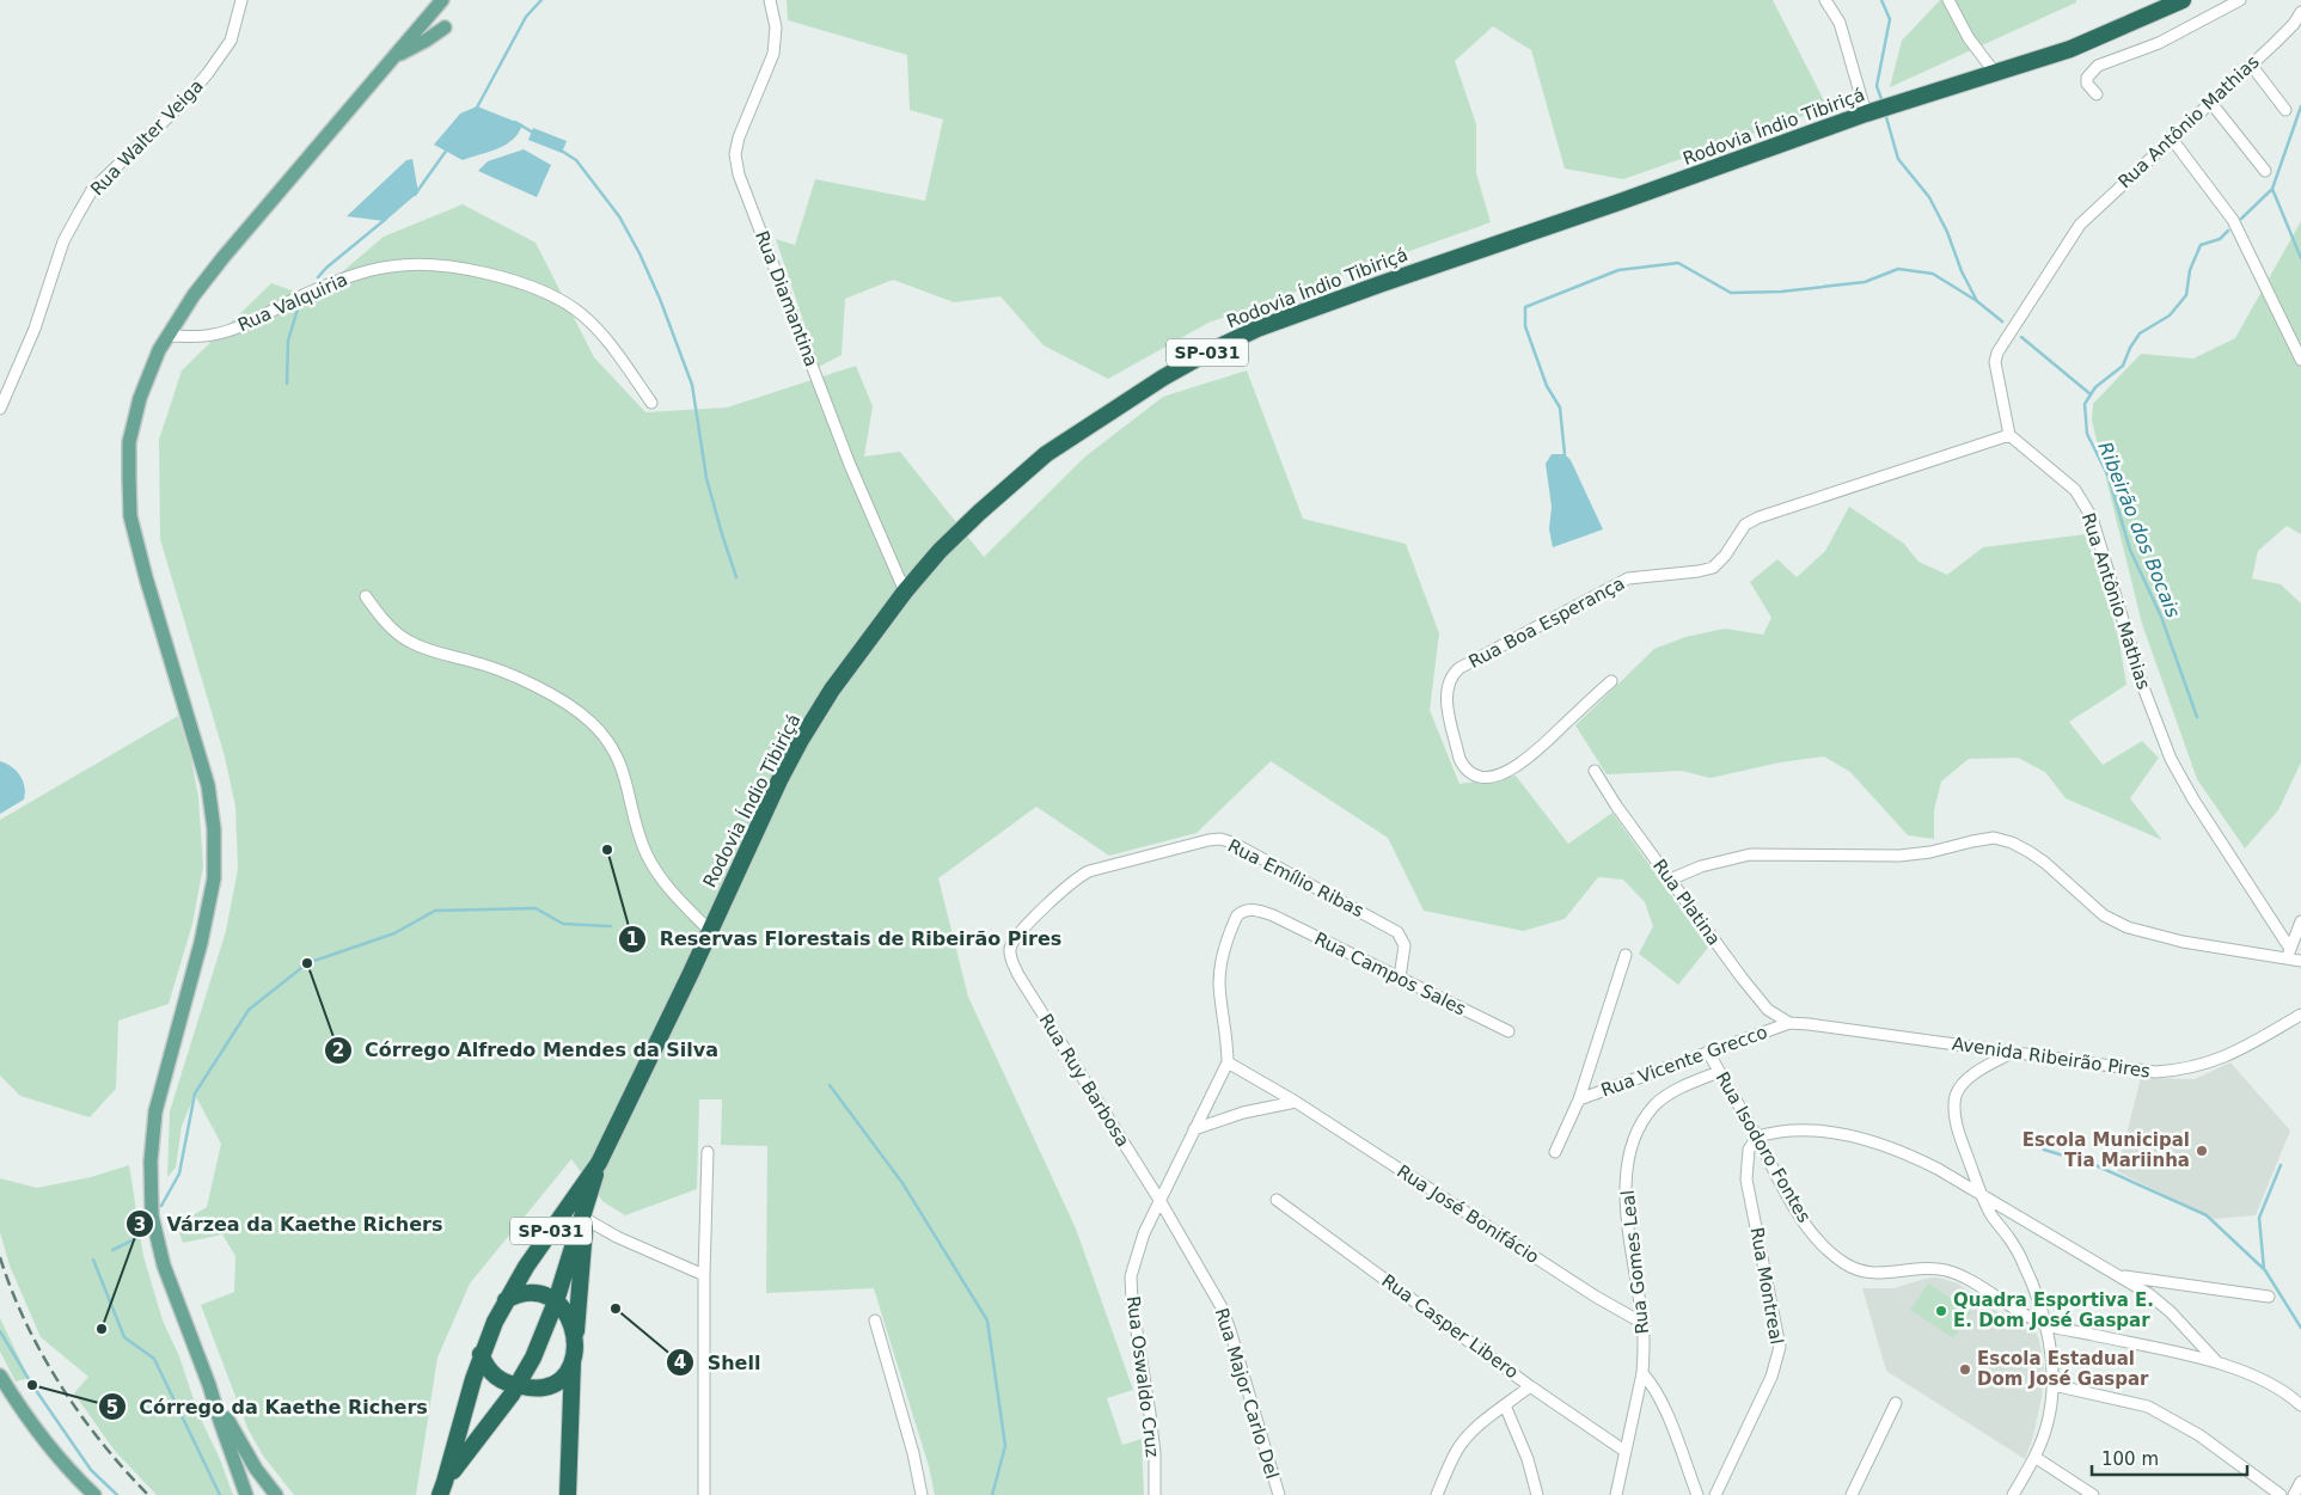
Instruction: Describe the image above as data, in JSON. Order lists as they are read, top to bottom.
{
  "streets": {
    "highway": ["Rodovia Índio Tibiriçá", "SP-031"],
    "street": [
      "Rua Antônio Mathias",
      "Rua Walter Veiga",
      "Rua Diamantina",
      "Rua Valquiria",
      "Rua Boa Esperança",
      "Rua Emílio Ribas",
      "Rua Platina",
      "Rua Campos Sales",
      "Avenida Ribeirão Pires",
      "Rua Vicente Grecco",
      "Rua Ruy Barbosa",
      "Rua Isodoro Fontes",
      "Rua José Bonifácio",
      "Rua Gomes Leal",
      "Rua Montreal",
      "Rua Casper Libero",
      "Rua Oswaldo Cruz",
      "Rua Major Carlo Del"
    ]
  },
  "crossings": [
    ["Rua Antônio Mathias", "Rua Boa Esperança"],
    ["Rodovia Índio Tibiriçá", "Rua Diamantina"],
    ["Rua Emílio Ribas", "Rua Campos Sales"],
    ["Rua Emílio Ribas", "Rua Ruy Barbosa"],
    ["Rua Platina", "Avenida Ribeirão Pires"],
    ["Rua Platina", "Rua Vicente Grecco"],
    ["Rua Campos Sales", "Rua José Bonifácio"],
    ["Rua Campos Sales", "Rua Oswaldo Cruz"],
    ["Avenida Ribeirão Pires", "Rua Vicente Grecco"],
    ["Rua Vicente Grecco", "Rua Isodoro Fontes"],
    ["Rua Ruy Barbosa", "Rua Oswaldo Cruz"],
    ["Rua Ruy Barbosa", "Rua Major Carlo Del"],
    ["Rua Isodoro Fontes", "Rua Gomes Leal"],
    ["Rua Isodoro Fontes", "Rua Montreal"],
    ["Rua José Bonifácio", "Rua Gomes Leal"],
    ["Rua José Bonifácio", "Rua Oswaldo Cruz"],
    ["Rua Gomes Leal", "Rua Casper Libero"],
    ["Rua Oswaldo Cruz", "Rua Major Carlo Del"]
  ],
  "water": ["Ribeirão dos Bocais"],
  "places": [
    "Reservas Florestais de Ribeirão Pires",
    "Córrego Alfredo Mendes da Silva",
    "Escola Municipal Tia Mariinha",
    "Shell",
    "Quadra Esportiva E. E. Dom José Gaspar",
    "Várzea da Kaethe Richers",
    "Escola Estadual Dom José Gaspar",
    "Córrego da Kaethe Richers"
  ],
  "scale_bar": "100 m"
}
